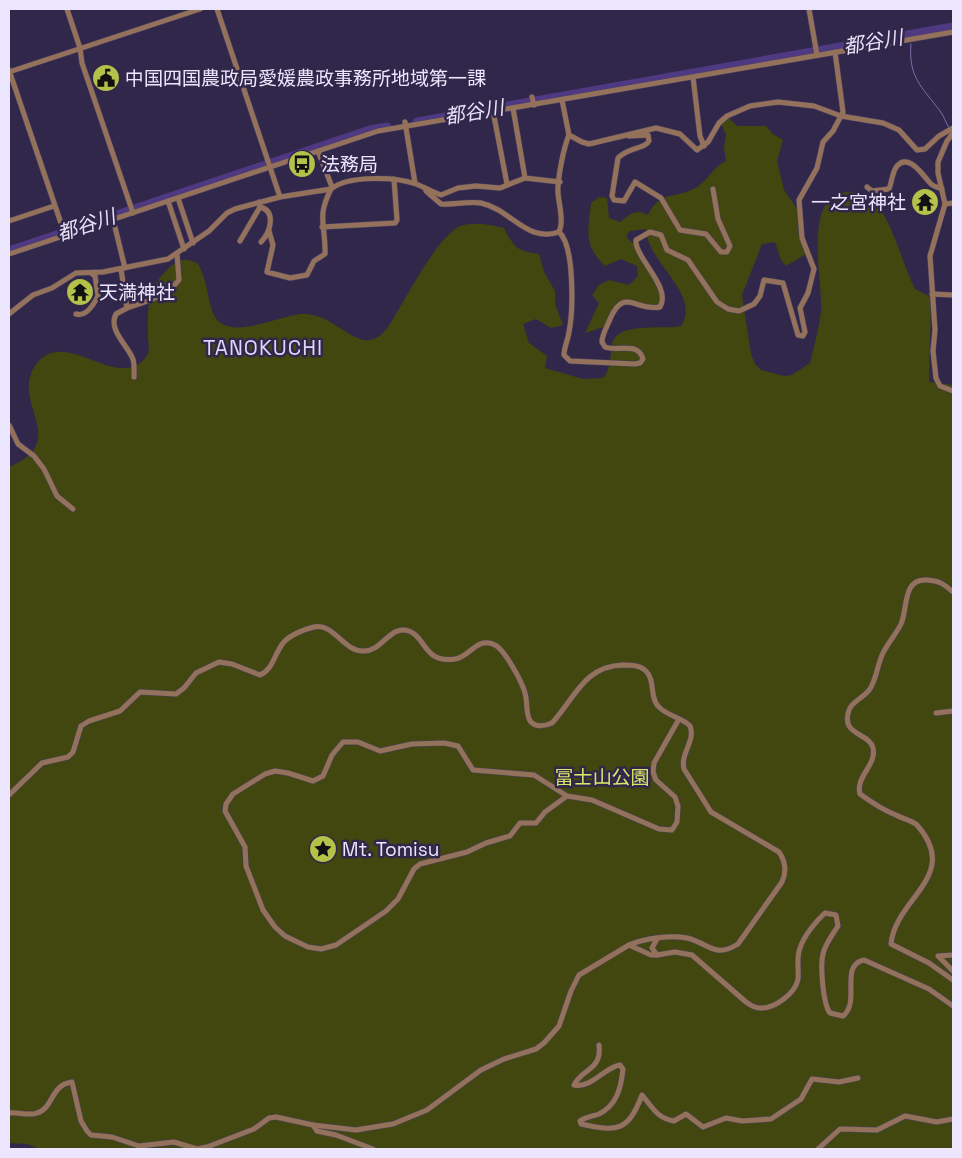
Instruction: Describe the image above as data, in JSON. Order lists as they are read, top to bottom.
{
  "districts": ["TANOKUCHI"],
  "water": ["都谷川"],
  "parks": ["冨士山公園"],
  "places": {
    "public building": ["中国四国農政局愛媛農政事務所地域第一課"],
    "bus stop": ["法務局"],
    "temple": ["一之宮神社", "天満神社"],
    "place": ["Mt. Tomisu"]
  }
}
